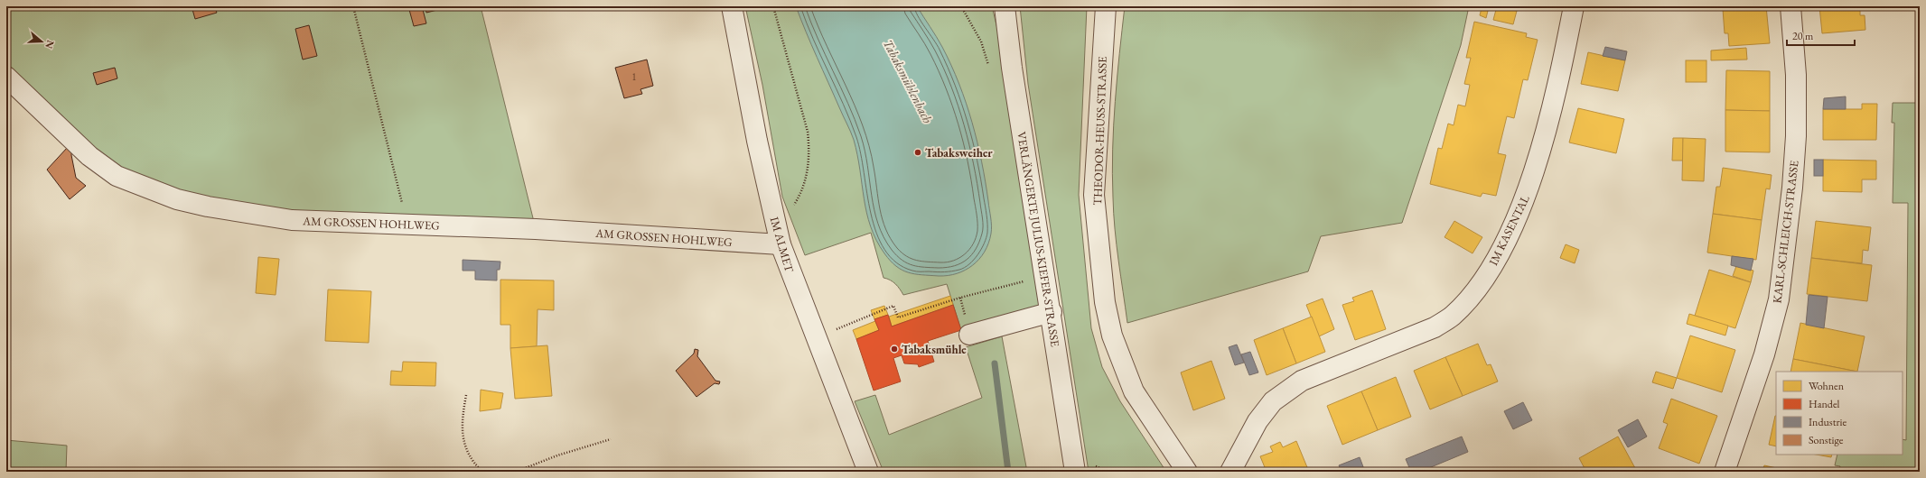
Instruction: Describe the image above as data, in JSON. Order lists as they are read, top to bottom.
{
  "streets": {
    "street": [
      "THEODOR-HEUSS-STRASSE",
      "AM GROSSEN HOHLWEG",
      "IM KASENTAL",
      "KARL-SCHLEICH-STRASSE",
      "VERLÄNGERTE JULIUS-KIEFER-STRASSE",
      "IM ALMET"
    ]
  },
  "crossings": [
    ["AM GROSSEN HOHLWEG", "IM ALMET"]
  ],
  "water": ["Tabaksmühlenbach"],
  "places": ["Tabaksweiher", "Tabaksmühle"],
  "house_numbers": ["1"],
  "legend": [
    "Wohnen",
    "Handel",
    "Industrie",
    "Sonstige"
  ],
  "scale_bar": "20 m",
  "north": "right"
}
